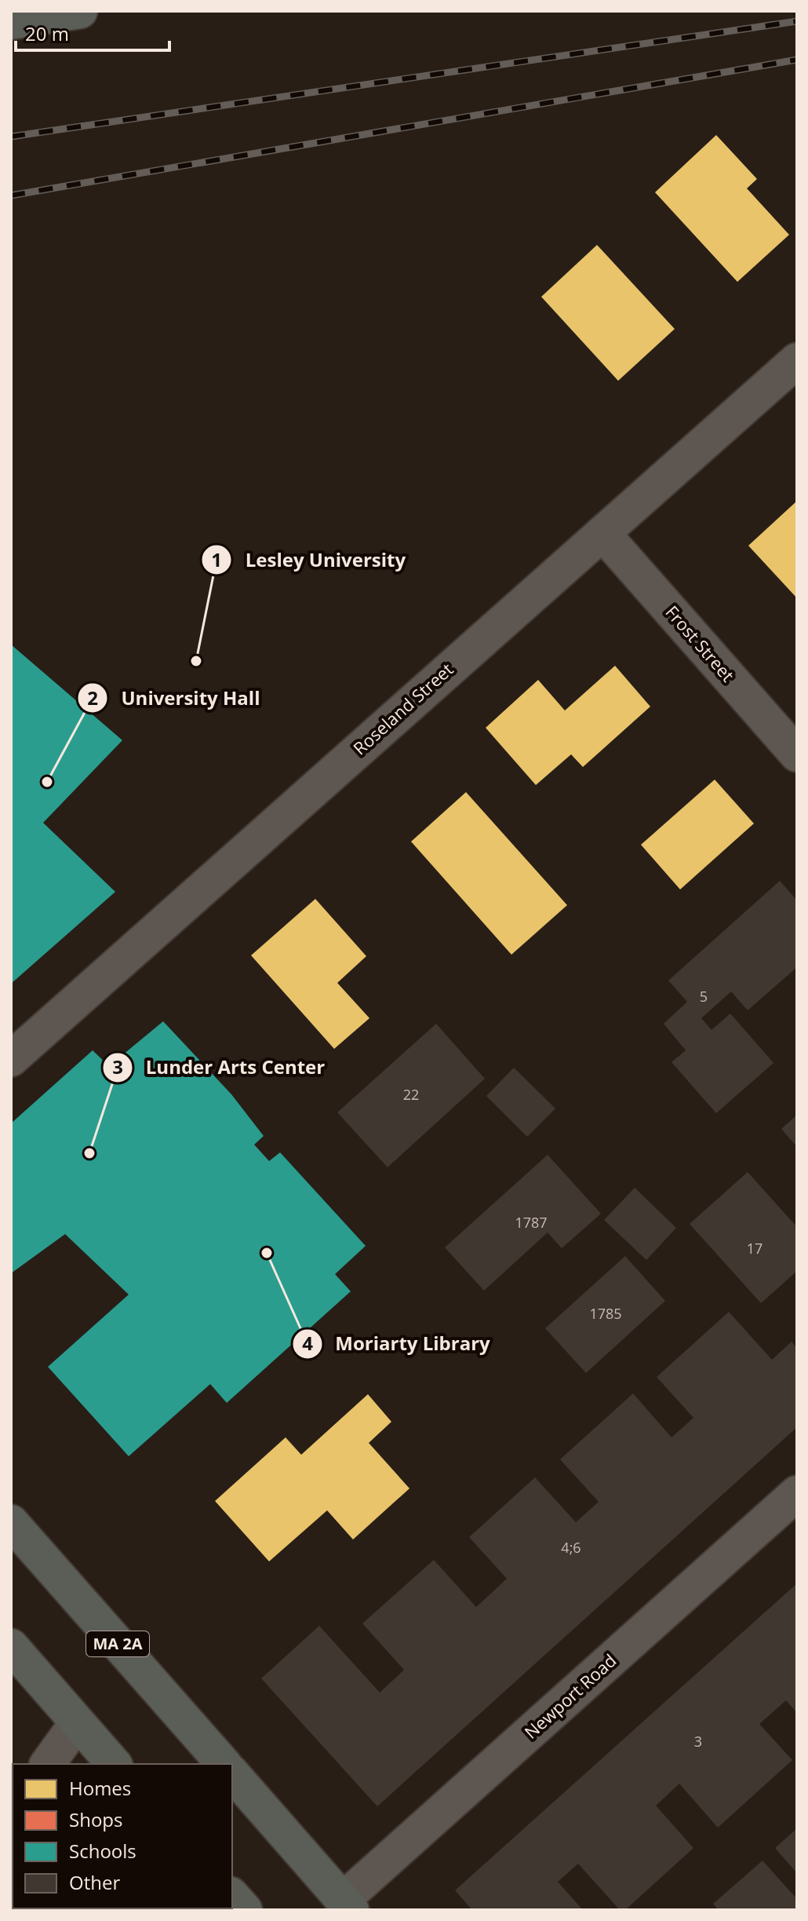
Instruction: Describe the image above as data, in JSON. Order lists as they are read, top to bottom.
{
  "streets": {
    "main road": ["MA 2A"],
    "street": ["Frost Street", "Roseland Street", "Newport Road"]
  },
  "crossings": [
    ["Frost Street", "Roseland Street"]
  ],
  "places": [
    "Lesley University",
    "University Hall",
    "Lunder Arts Center",
    "Moriarty Library"
  ],
  "house_numbers": [
    "5",
    "22",
    "1787",
    "17",
    "1785",
    "4;6",
    "3"
  ],
  "legend": [
    "Homes",
    "Shops",
    "Schools",
    "Other"
  ],
  "scale_bar": "20 m"
}
